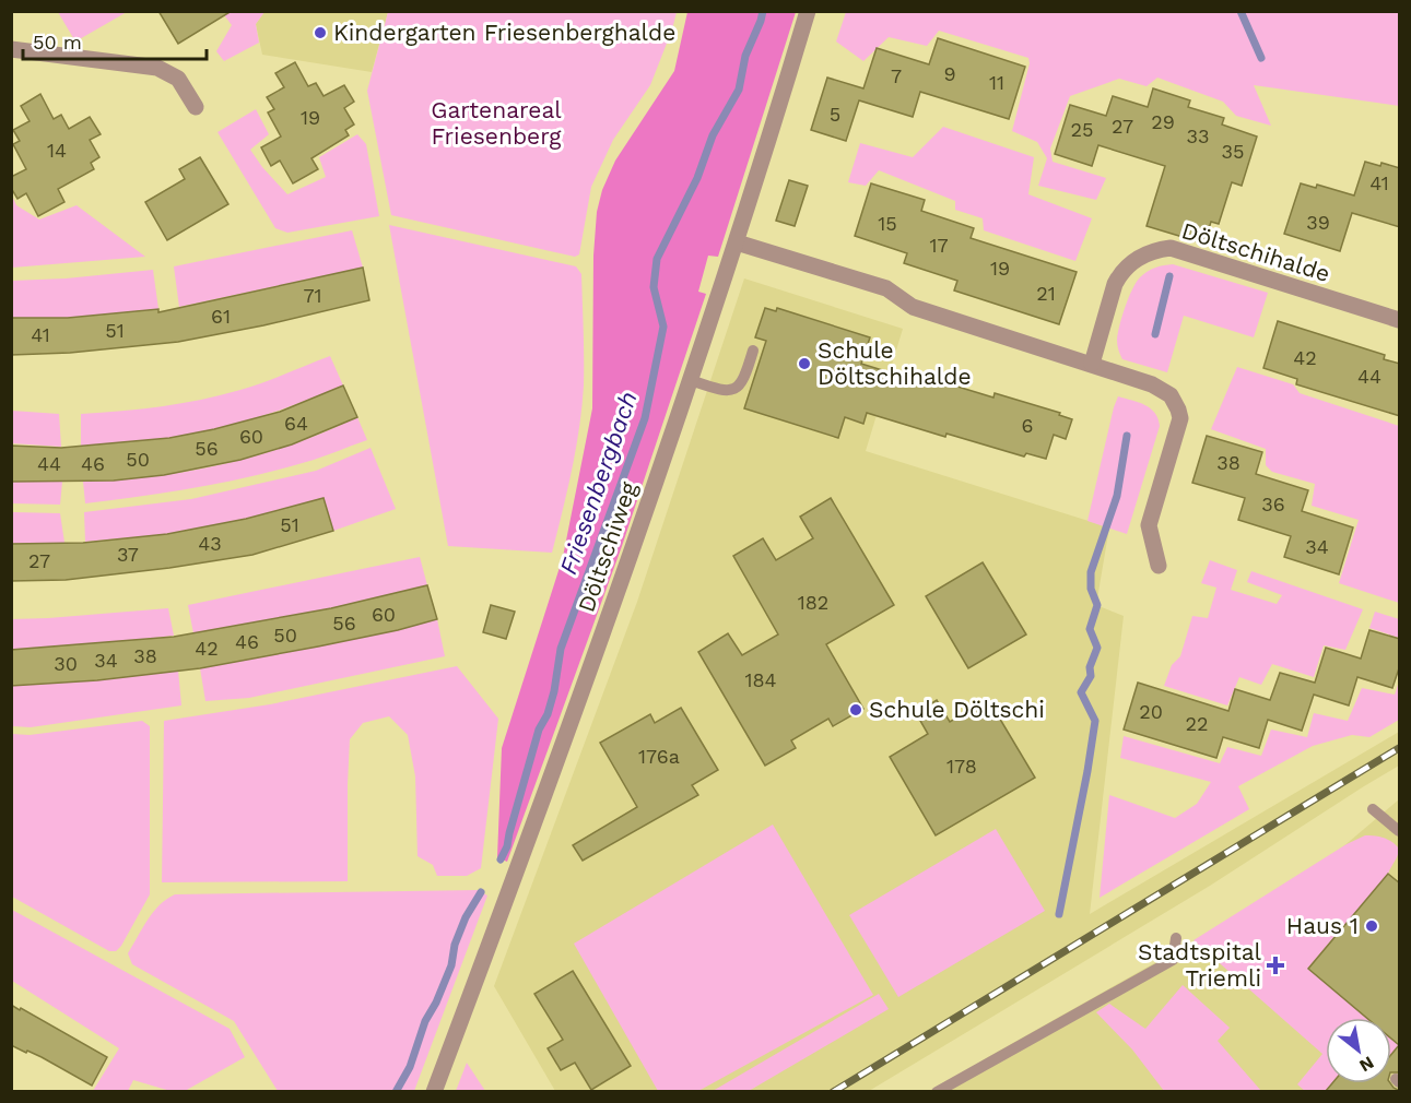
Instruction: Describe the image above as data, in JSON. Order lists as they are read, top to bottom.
{
  "streets": {
    "street": ["Döltschihalde", "Döltschiweg"]
  },
  "water": ["Friesenbergbach"],
  "parks": ["Gartenareal Friesenberg"],
  "places": {
    "other": [
      "Kindergarten Friesenberghalde",
      "Schule Döltschihalde",
      "Schule Döltschi",
      "Haus 1"
    ],
    "health": ["Stadtspital Triemli"]
  },
  "house_numbers": [
    "9",
    "7",
    "11",
    "5",
    "19",
    "29",
    "27",
    "25",
    "33",
    "14",
    "35",
    "41",
    "39",
    "15",
    "17",
    "19",
    "21",
    "71",
    "61",
    "51",
    "41",
    "42",
    "44",
    "64",
    "6",
    "60",
    "56",
    "50",
    "38",
    "44",
    "46",
    "36",
    "51",
    "43",
    "34",
    "37",
    "27",
    "182",
    "60",
    "56",
    "50",
    "46",
    "42",
    "38",
    "34",
    "30",
    "184",
    "20",
    "22",
    "176a",
    "178"
  ],
  "scale_bar": "50 m",
  "north": "bottom right"
}
